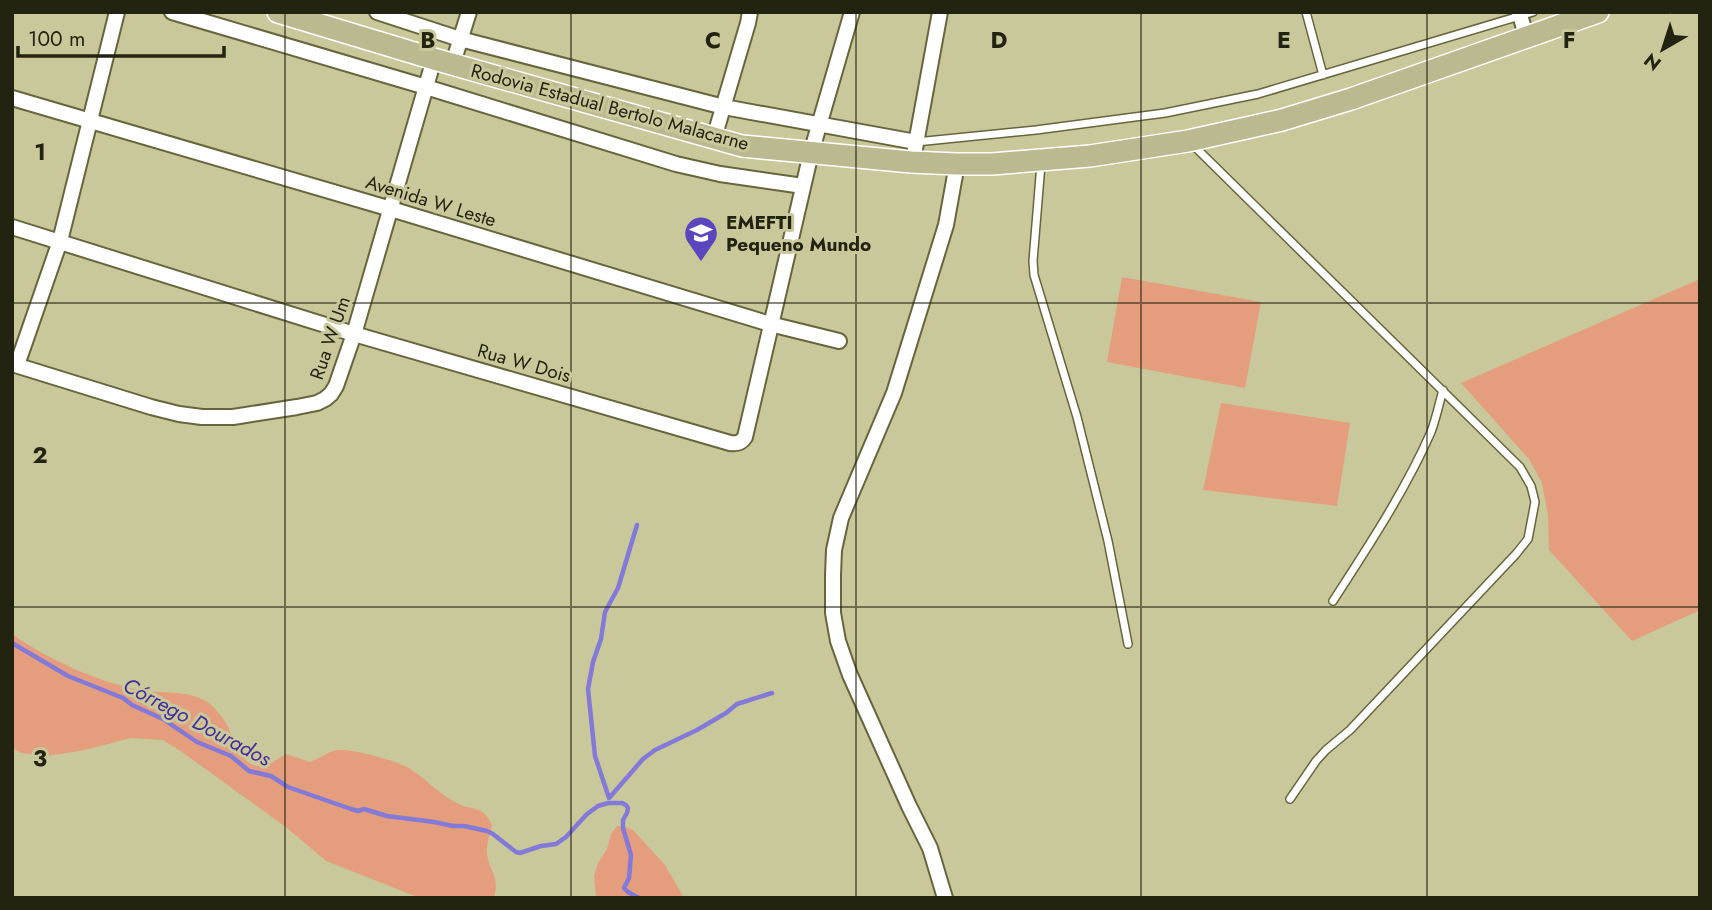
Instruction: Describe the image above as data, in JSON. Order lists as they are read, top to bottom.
{
  "streets": {
    "main road": ["Rodovia Estadual Bertolo Malacarne"],
    "street": ["Avenida W Leste", "Rua W Um", "Rua W Dois"]
  },
  "crossings": [
    ["Rodovia Estadual Bertolo Malacarne", "Rua W Um"],
    ["Rodovia Estadual Bertolo Malacarne", "Rua W Dois"],
    ["Avenida W Leste", "Rua W Um"],
    ["Avenida W Leste", "Rua W Dois"],
    ["Rua W Um", "Rua W Dois"]
  ],
  "water": ["Córrego Dourados"],
  "places": {
    "school or university": ["EMEFTI Pequeno Mundo"]
  },
  "scale_bar": "100 m",
  "north": "bottom left",
  "grid": {
    "columns": [
      "B",
      "C",
      "D",
      "E",
      "F"
    ],
    "rows": ["1", "2", "3"]
  }
}
